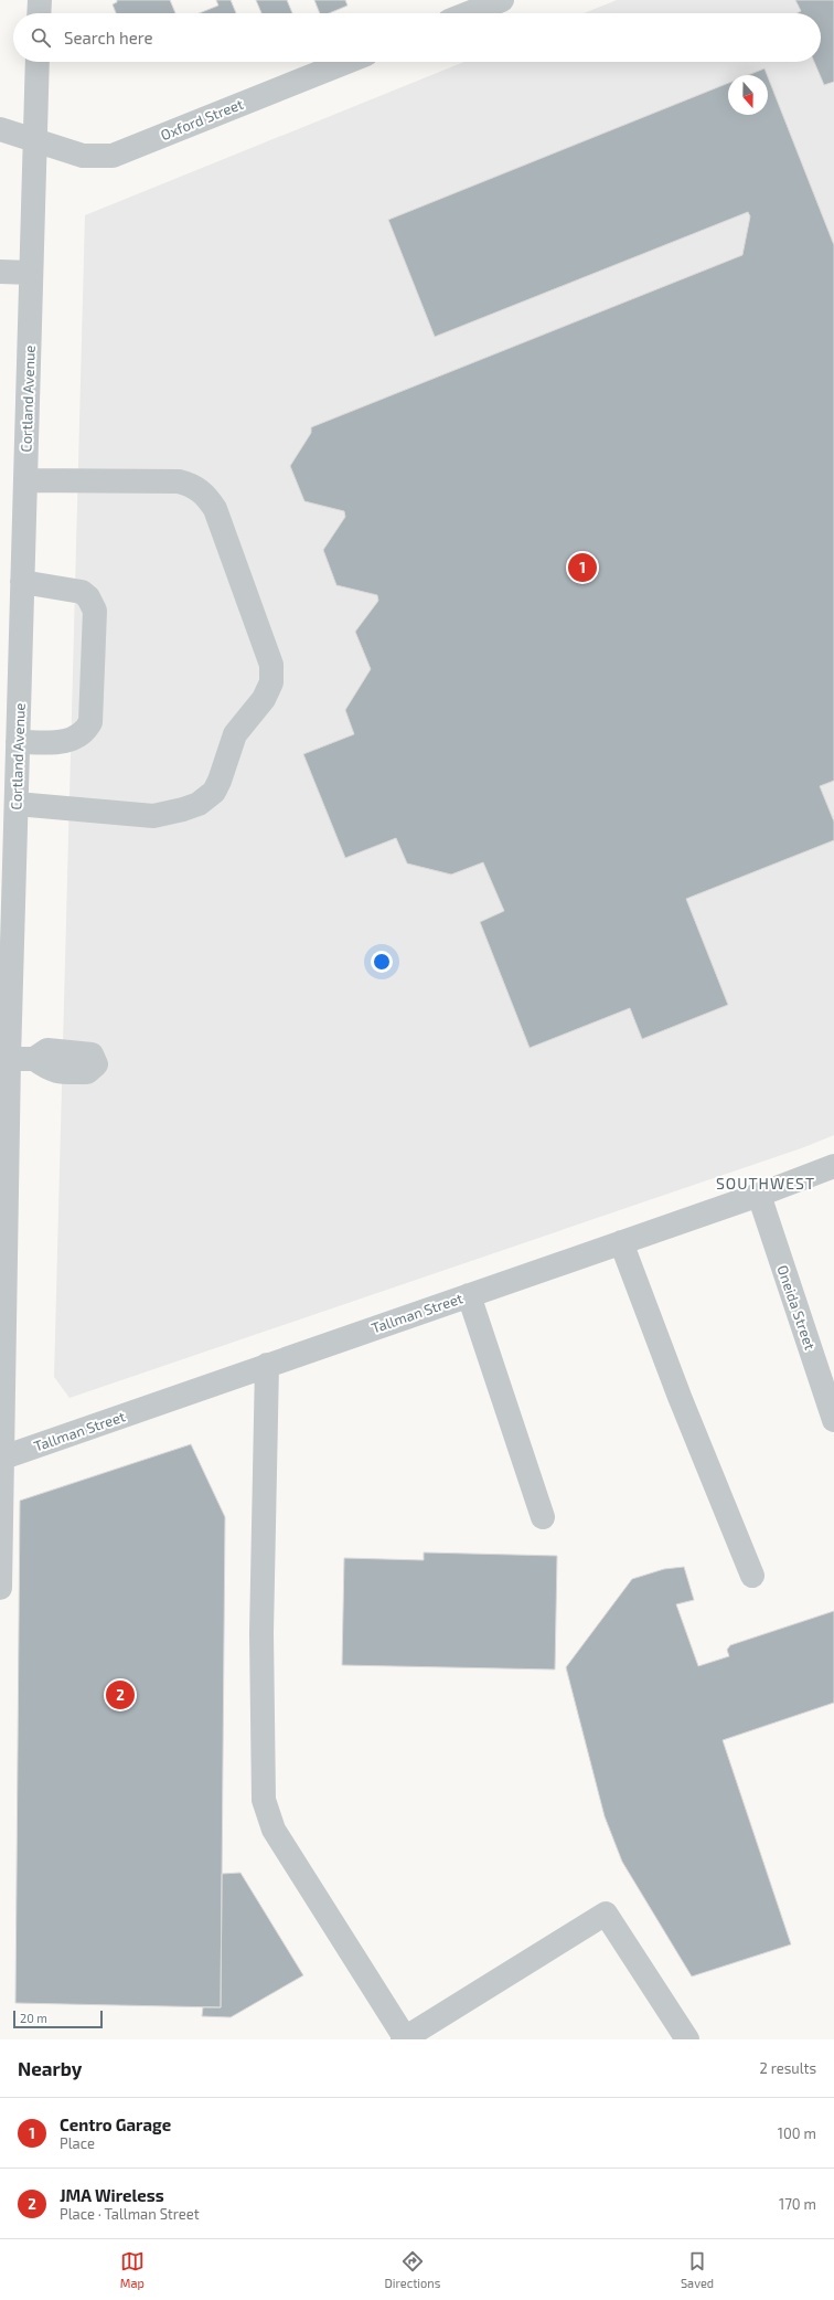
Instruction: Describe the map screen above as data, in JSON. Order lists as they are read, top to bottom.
{
  "streets": {
    "street": [
      "Oxford Street",
      "Cortland Avenue",
      "Oneida Street",
      "Tallman Street"
    ]
  },
  "crossings": [
    ["Oxford Street", "Cortland Avenue"],
    ["Cortland Avenue", "Tallman Street"],
    ["Oneida Street", "Tallman Street"]
  ],
  "districts": ["SOUTHWEST"],
  "scale_bar": "20 m",
  "north": "bottom",
  "page": {
    "search": "Search here",
    "pins": ["1", "2"],
    "scale": "20 m",
    "heading": ["Nearby", "2 results"],
    "list": [
      {
        "mark": "1",
        "name": "Centro Garage",
        "note": "Place",
        "value": "100 m"
      },
      {
        "mark": "2",
        "name": "JMA Wireless",
        "note": "Place · Tallman Street",
        "value": "170 m"
      }
    ],
    "nav": ["Map", "Directions", "Saved"]
  }
}
